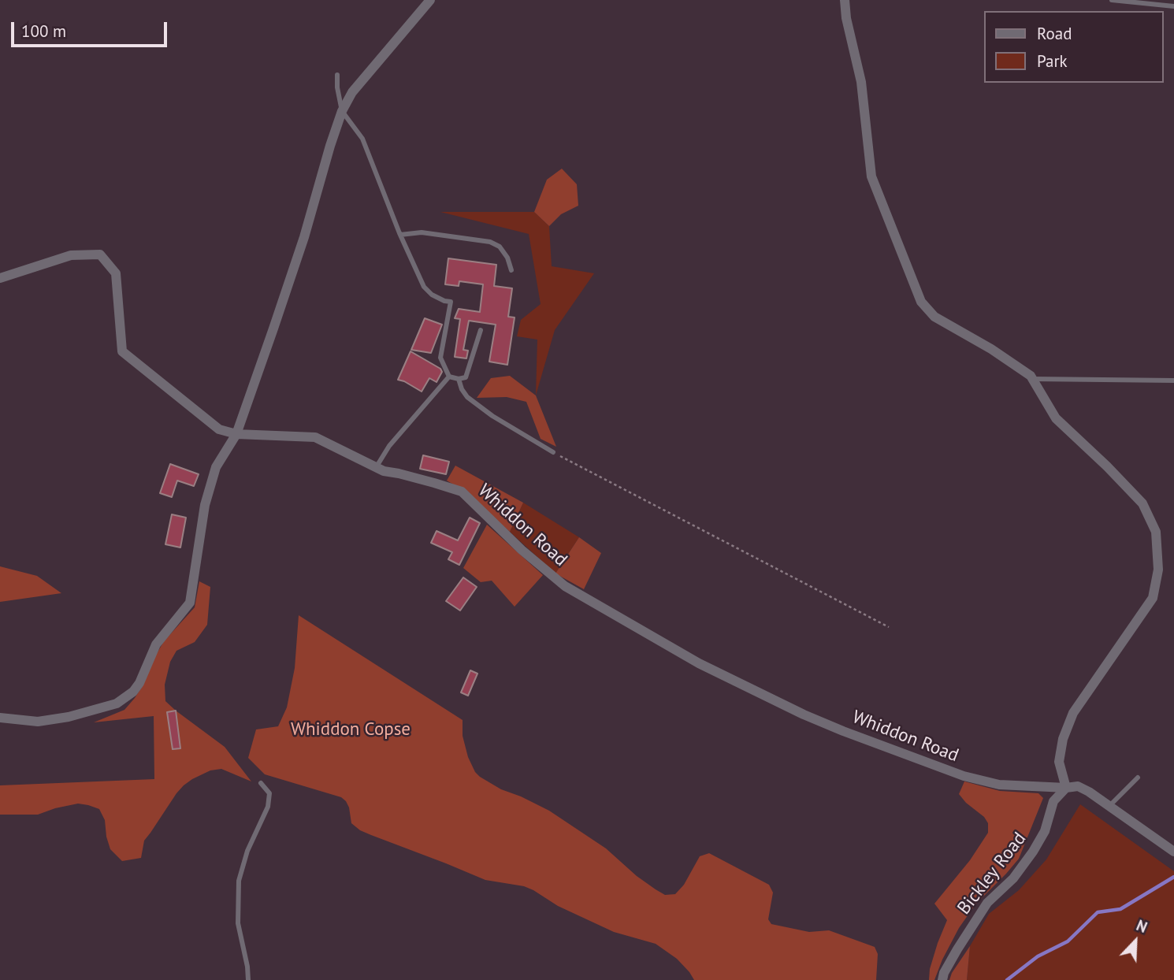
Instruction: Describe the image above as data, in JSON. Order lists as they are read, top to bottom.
{
  "streets": {
    "street": ["Whiddon Road", "Bickley Road"]
  },
  "crossings": [
    ["Whiddon Road", "Bickley Road"]
  ],
  "parks": ["Whiddon Copse"],
  "legend": ["Road", "Park"],
  "scale_bar": "100 m",
  "north": "top right"
}
